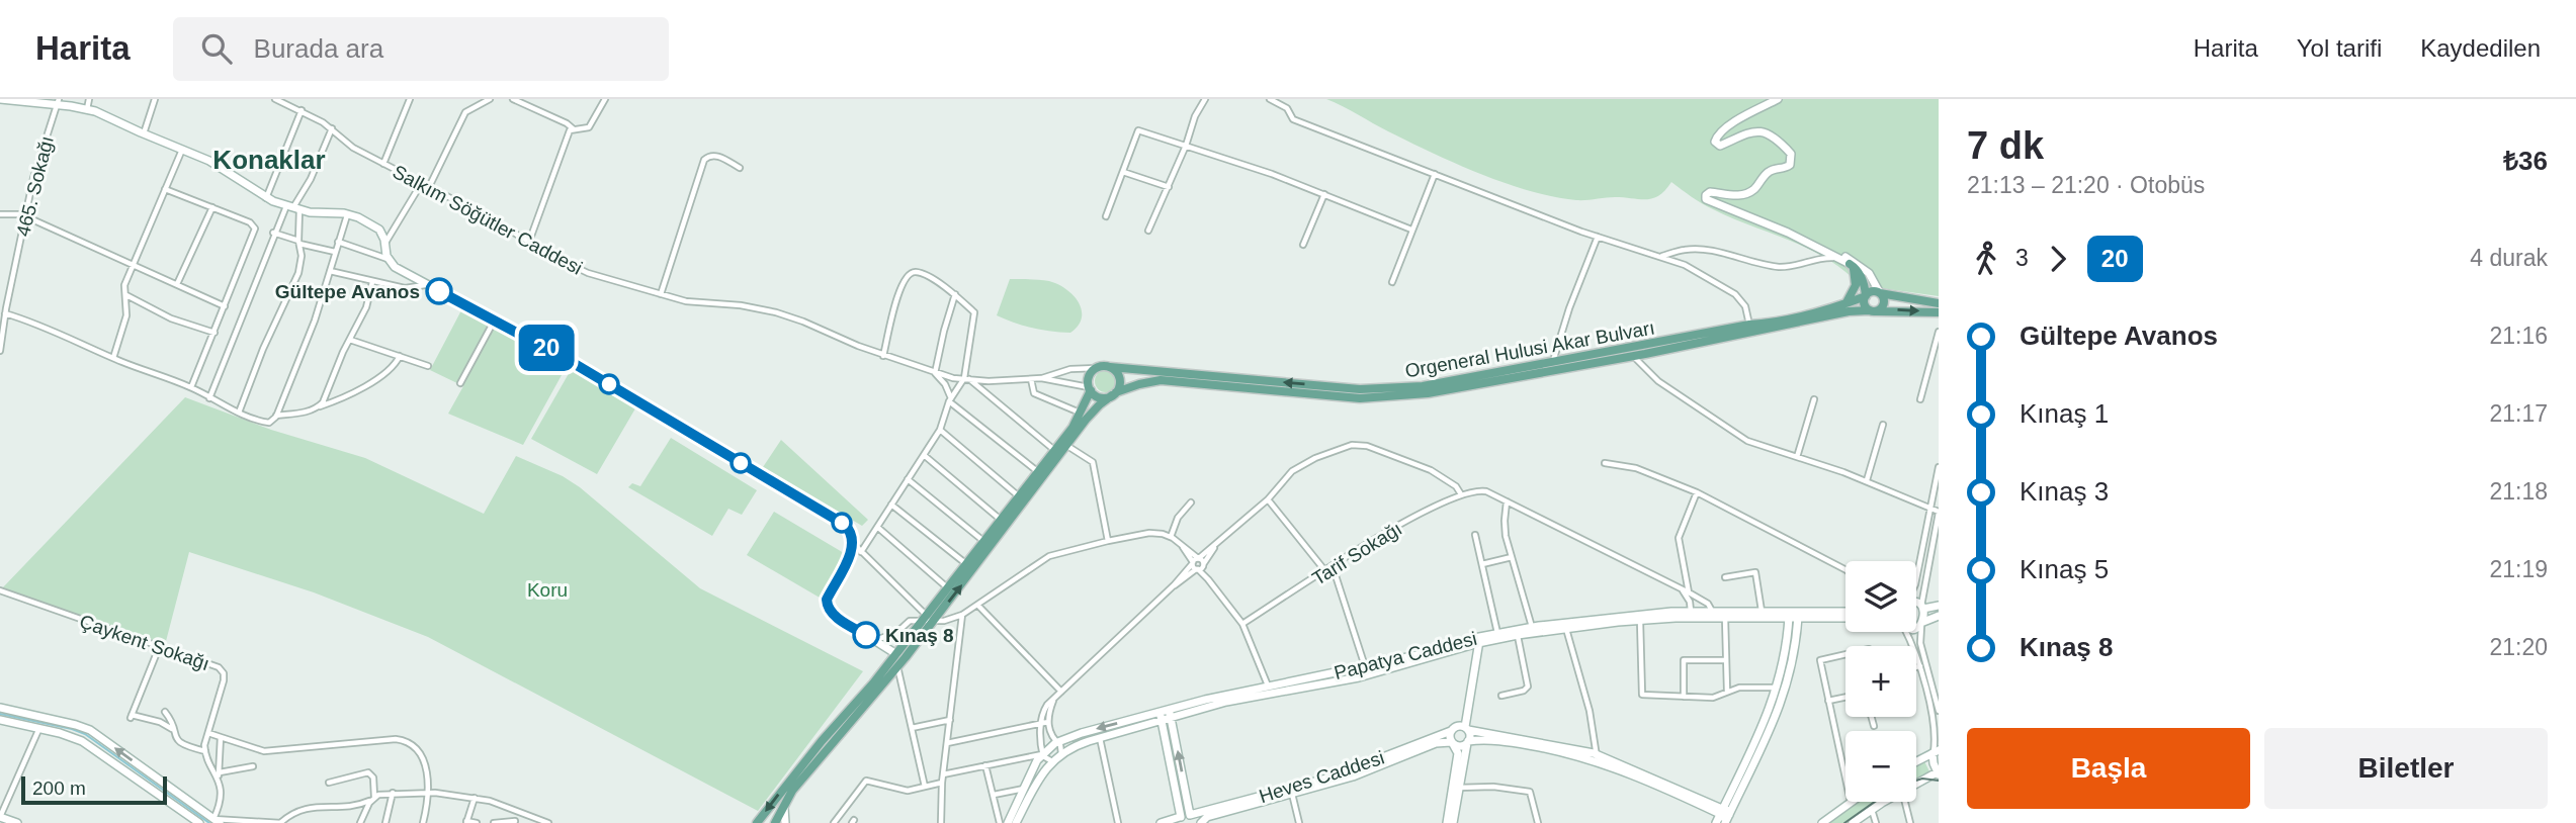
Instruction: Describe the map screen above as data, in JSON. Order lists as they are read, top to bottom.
{
  "streets": {
    "main road": ["Orgeneral Hulusi Akar Bulvarı"],
    "street": [
      "465. Sokağı",
      "Salkım Söğütler Caddesi",
      "Tarif Sokağı",
      "Çaykent Sokağı",
      "Papatya Caddesi",
      "Heves Caddesi"
    ]
  },
  "crossings": [
    ["Salkım Söğütler Caddesi", "Orgeneral Hulusi Akar Bulvarı"]
  ],
  "districts": ["Konaklar"],
  "parks": ["Koru"],
  "places": ["Gültepe Avanos", "Kınaş 8"],
  "lines": ["bus line 20"],
  "scale_bar": "200 m",
  "page": {
    "header": "Harita",
    "search": "Burada ara",
    "nav": ["Harita", "Yol tarifi", "Kaydedilen"],
    "on_map": "20",
    "heading": ["7 dk", "21:13 – 21:20 · Otobüs", "₺36"],
    "legs": ["3", "20", "4 durak"],
    "list": [
      {
        "name": "Gültepe Avanos",
        "value": "21:16"
      },
      {
        "name": "Kınaş 1",
        "value": "21:17"
      },
      {
        "name": "Kınaş 3",
        "value": "21:18"
      },
      {
        "name": "Kınaş 5",
        "value": "21:19"
      },
      {
        "name": "Kınaş 8",
        "value": "21:20"
      }
    ],
    "map_buttons": ["+", "−"],
    "buttons": ["Başla", "Biletler"],
    "scale": "200 m"
  }
}
